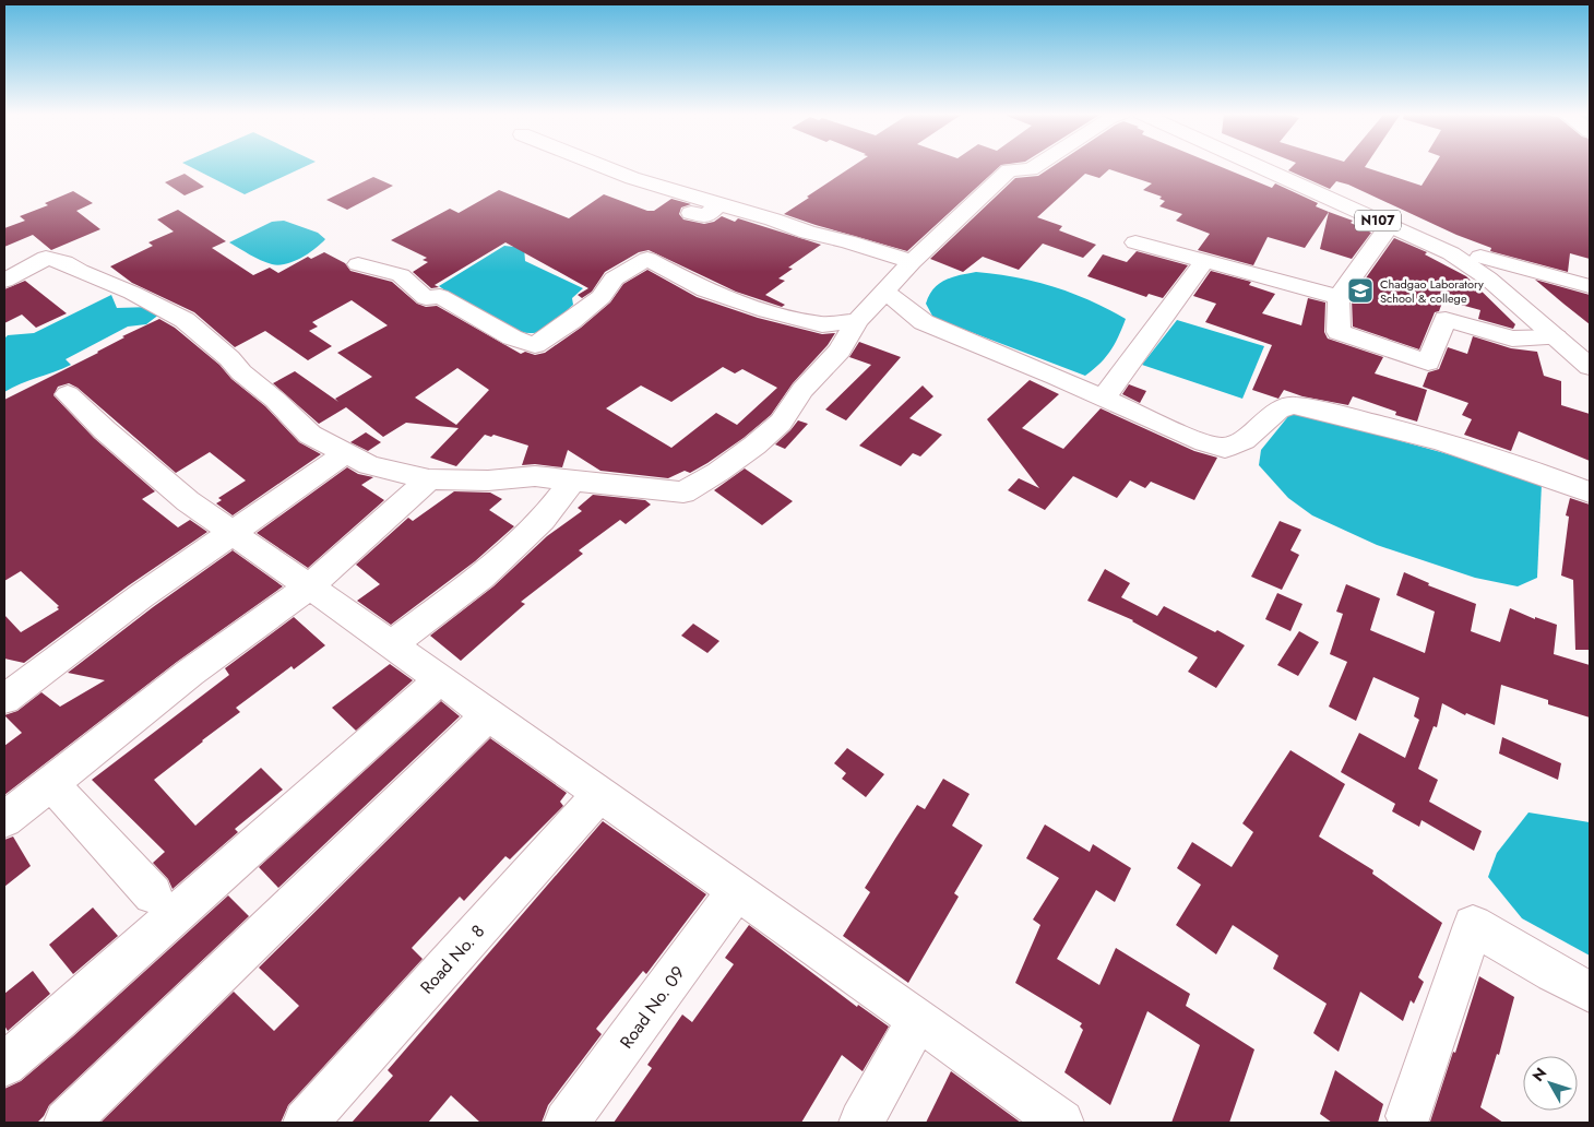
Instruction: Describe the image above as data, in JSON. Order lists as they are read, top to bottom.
{
  "streets": {
    "main road": ["N107", "Road No. 8", "Road No. 09"]
  },
  "places": {
    "school or university": ["Chadgao Laboratory School & college"]
  },
  "north": "top left"
}
